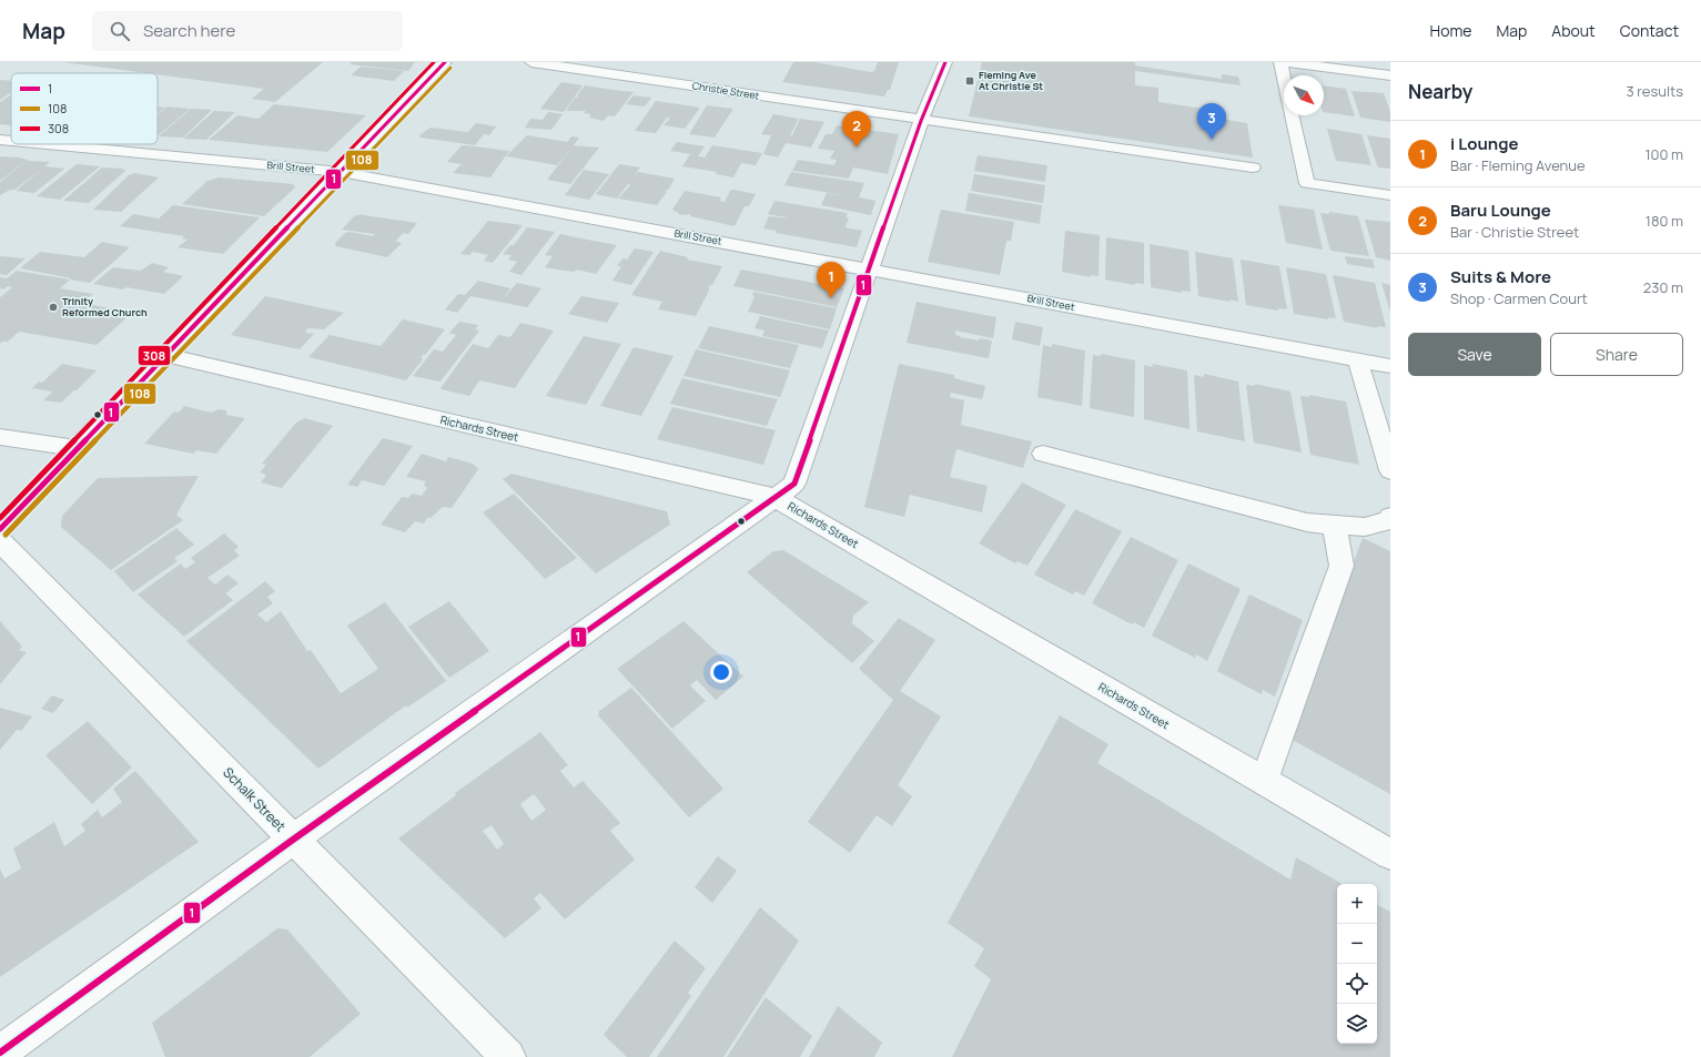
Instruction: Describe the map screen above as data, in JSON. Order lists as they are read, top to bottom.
{
  "streets": {
    "street": [
      "Christie Street",
      "Brill Street",
      "Richards Street",
      "Schalk Street"
    ]
  },
  "places": {
    "transit": ["Fleming Ave At Christie St"],
    "other": ["Trinity Reformed Church"]
  },
  "lines": ["transit line 1", "transit line 308", "transit line 108"],
  "legend": ["1", "108", "308"],
  "north": "bottom right",
  "page": {
    "header": "Map",
    "search": "Search here",
    "nav": [
      "Home",
      "Map",
      "About",
      "Contact"
    ],
    "heading": ["Nearby", "3 results"],
    "pins": ["3", "2", "1"],
    "list": [
      {
        "mark": "1",
        "name": "i Lounge",
        "note": "Bar · Fleming Avenue",
        "value": "100 m"
      },
      {
        "mark": "2",
        "name": "Baru Lounge",
        "note": "Bar · Christie Street",
        "value": "180 m"
      },
      {
        "mark": "3",
        "name": "Suits & More",
        "note": "Shop · Carmen Court",
        "value": "230 m"
      }
    ],
    "buttons": ["Save", "Share"],
    "map_buttons": ["+", "−"]
  }
}
